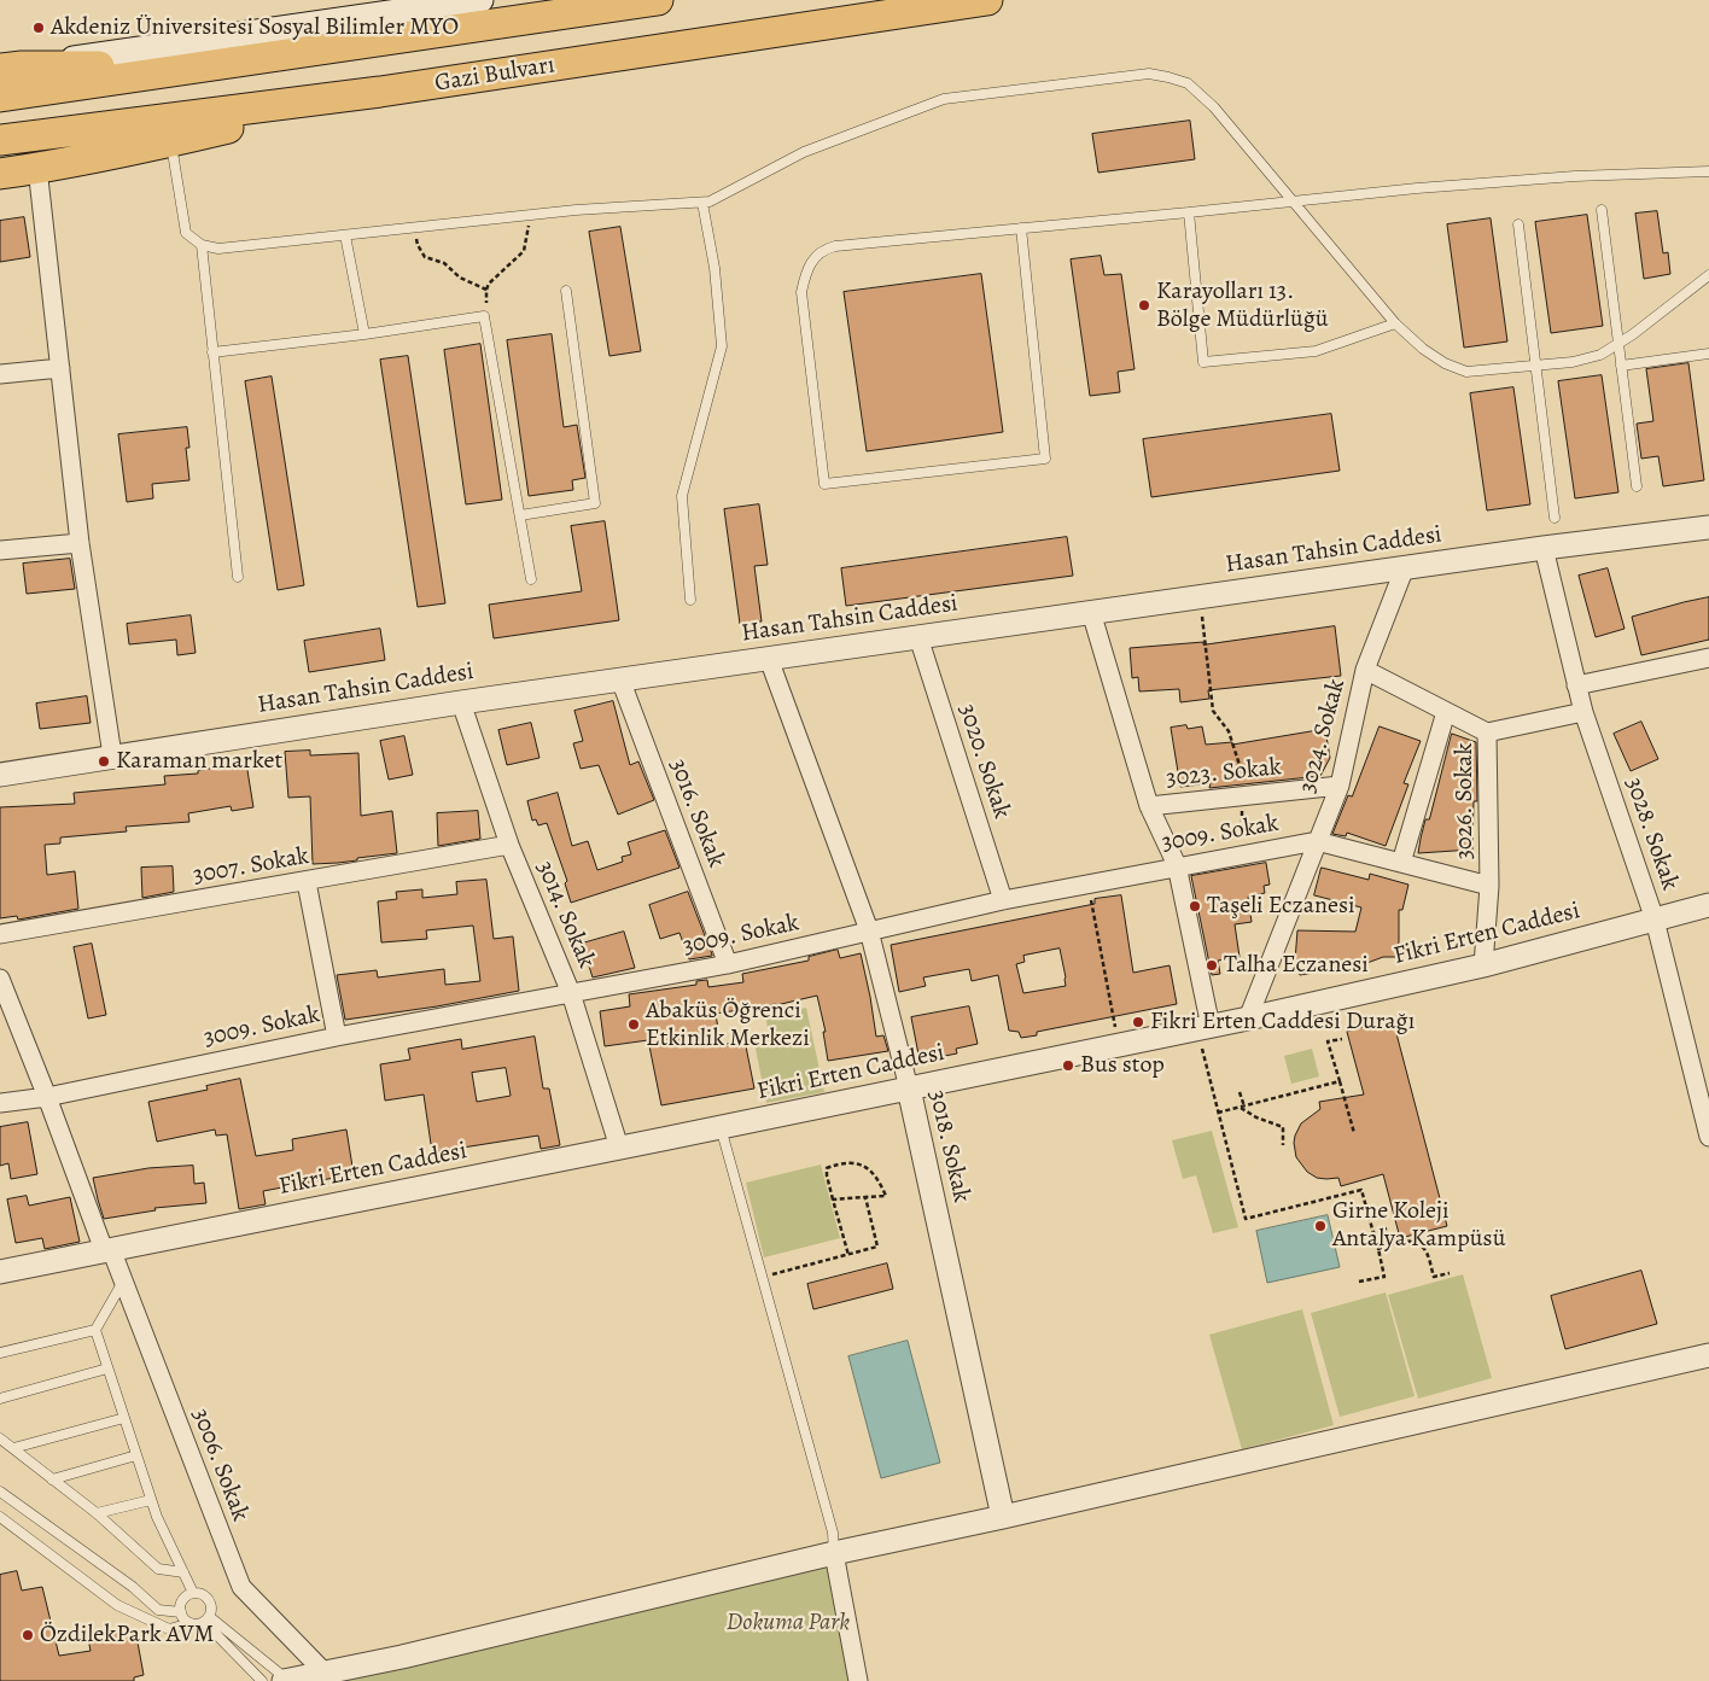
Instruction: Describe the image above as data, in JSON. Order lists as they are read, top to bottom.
{
  "streets": {
    "highway": ["Gazi Bulvarı"],
    "street": [
      "Hasan Tahsin Caddesi",
      "3024. Sokak",
      "3020. Sokak",
      "3023. Sokak",
      "3026. Sokak",
      "3016. Sokak",
      "3009. Sokak",
      "3028. Sokak",
      "3007. Sokak",
      "3014. Sokak",
      "Fikri Erten Caddesi",
      "3018. Sokak",
      "3006. Sokak"
    ]
  },
  "crossings": [
    ["Hasan Tahsin Caddesi", "3024. Sokak"],
    ["Hasan Tahsin Caddesi", "3020. Sokak"],
    ["Hasan Tahsin Caddesi", "3016. Sokak"],
    ["Hasan Tahsin Caddesi", "3028. Sokak"],
    ["Hasan Tahsin Caddesi", "3014. Sokak"],
    ["Hasan Tahsin Caddesi", "3018. Sokak"],
    ["3024. Sokak", "3023. Sokak"],
    ["3024. Sokak", "3009. Sokak"],
    ["3024. Sokak", "Fikri Erten Caddesi"],
    ["3020. Sokak", "3009. Sokak"],
    ["3026. Sokak", "3009. Sokak"],
    ["3026. Sokak", "3028. Sokak"],
    ["3026. Sokak", "Fikri Erten Caddesi"],
    ["3016. Sokak", "3009. Sokak"],
    ["3009. Sokak", "3014. Sokak"],
    ["3009. Sokak", "3018. Sokak"],
    ["3009. Sokak", "3006. Sokak"],
    ["3028. Sokak", "Fikri Erten Caddesi"],
    ["3007. Sokak", "3014. Sokak"],
    ["3014. Sokak", "Fikri Erten Caddesi"],
    ["Fikri Erten Caddesi", "3018. Sokak"],
    ["Fikri Erten Caddesi", "3006. Sokak"]
  ],
  "parks": ["Dokuma Park"],
  "places": [
    "Akdeniz Üniversitesi Sosyal Bilimler MYO",
    "Karayolları 13. Bölge Müdürlüğü",
    "Karaman market",
    "Taşeli Eczanesi",
    "Talha Eczanesi",
    "Fikri Erten Caddesi Durağı",
    "Abaküs Öğrenci Etkinlik Merkezi",
    "Bus stop",
    "Girne Koleji Antalya Kampüsü",
    "ÖzdilekPark AVM"
  ]
}
